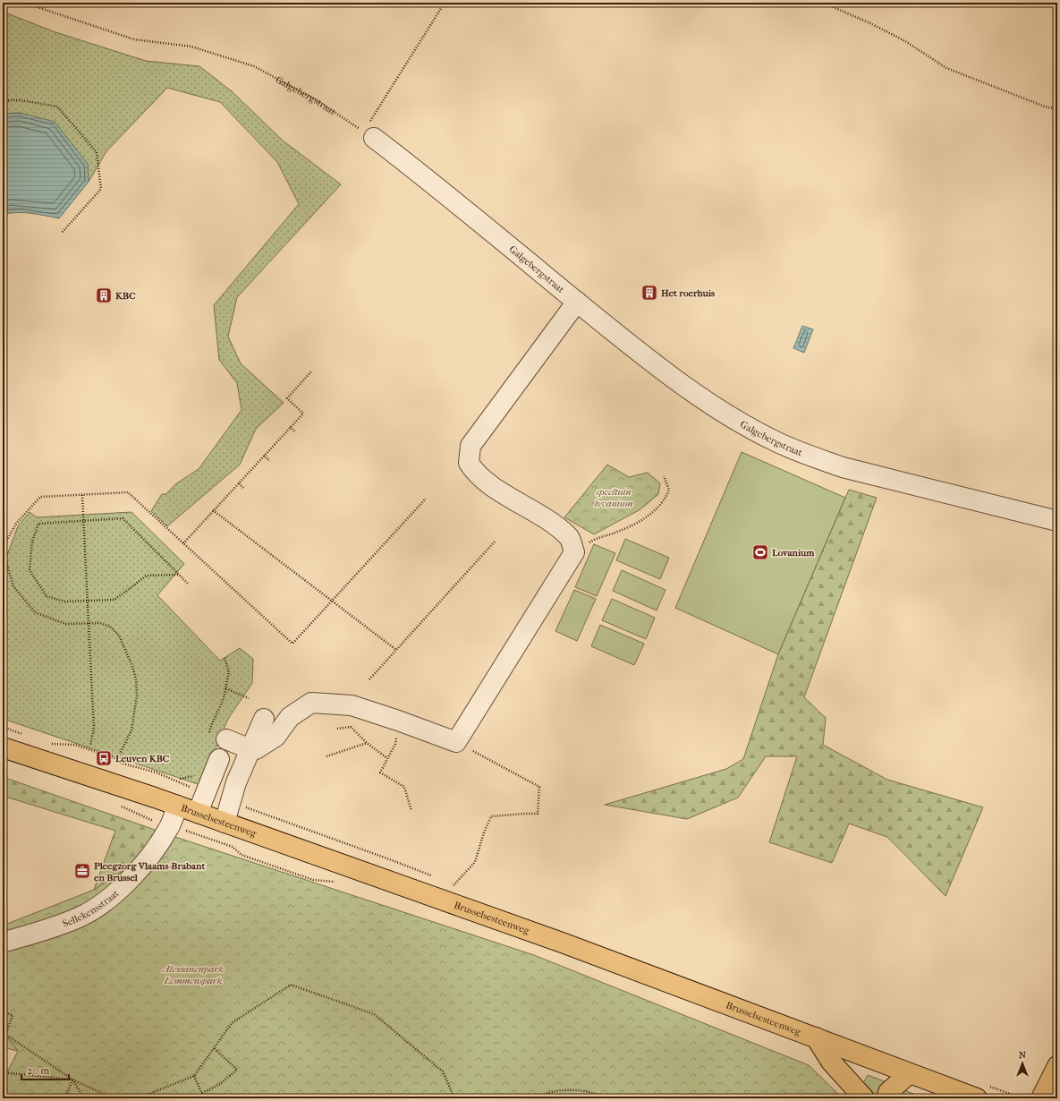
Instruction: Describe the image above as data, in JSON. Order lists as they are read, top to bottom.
{
  "streets": {
    "main road": ["Brusselsesteenweg"],
    "street": ["Galgebergstraat", "Sellekensstraat"]
  },
  "crossings": [
    ["Brusselsesteenweg", "Sellekensstraat"]
  ],
  "parks": ["speeltuin lovanium", "Alexianenpark Lemmenspark"],
  "places": {
    "building": ["Het roerhuis", "KBC"],
    "sports": ["Lovanium"],
    "bus stop": ["Leuven KBC"],
    "office": ["Pleegzorg Vlaams-Brabant en Brussel"]
  },
  "scale_bar": "20 m",
  "north": "top"
}
